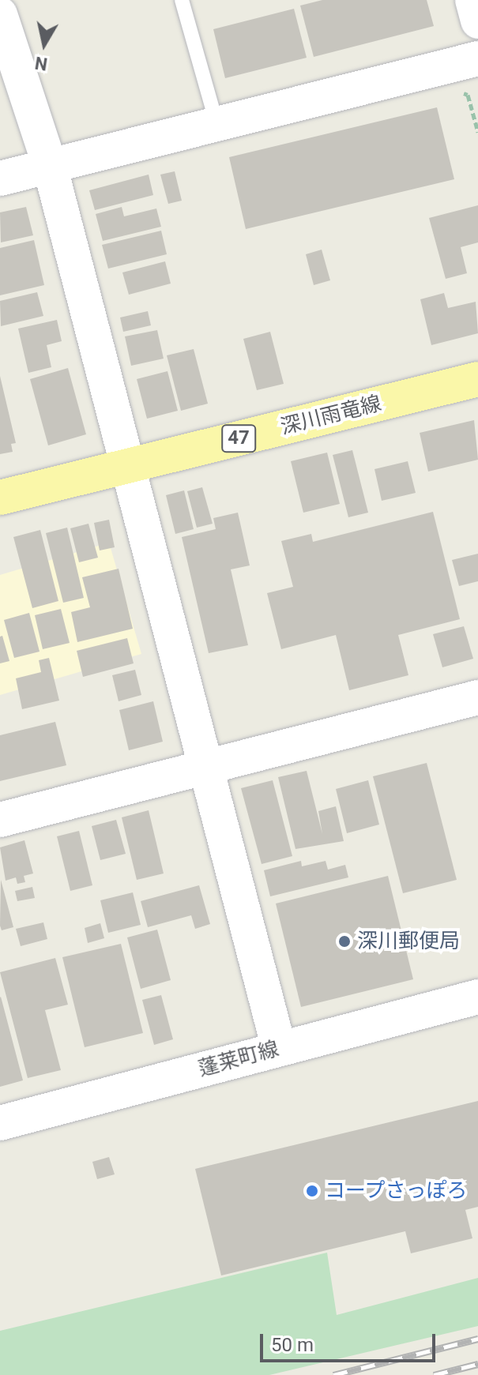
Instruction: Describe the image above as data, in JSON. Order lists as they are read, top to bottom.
{
  "streets": {
    "main road": ["深川雨竜線", "47"],
    "street": ["蓬莱町線"]
  },
  "places": ["深川郵便局", "コープさっぽろ"],
  "scale_bar": "50 m",
  "north": "bottom"
}
